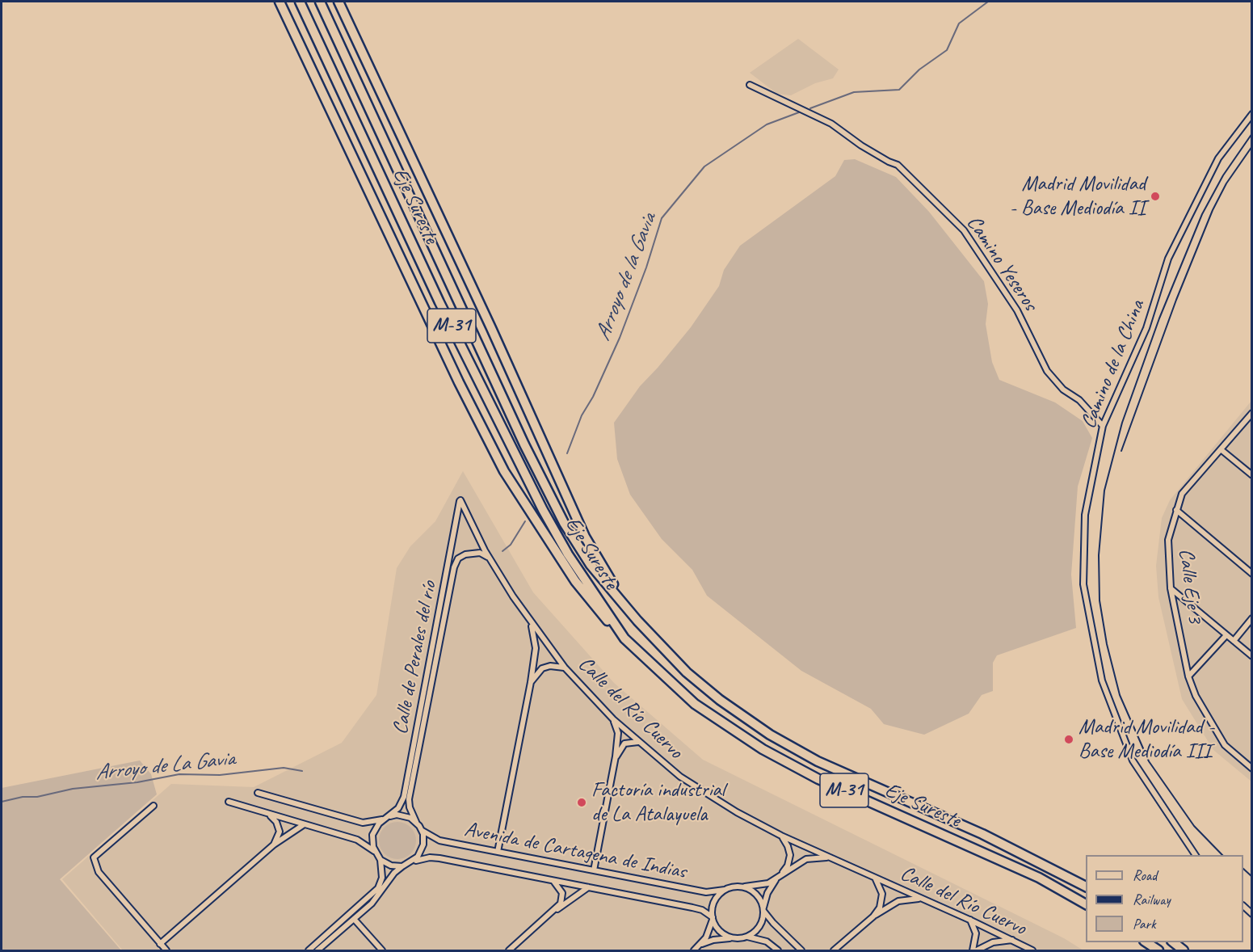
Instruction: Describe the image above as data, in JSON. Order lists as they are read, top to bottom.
{
  "streets": {
    "highway": ["Eje Sureste", "M-31"],
    "street": [
      "Camino Yeseros",
      "Camino de la China",
      "Calle Eje 3",
      "Calle de Perales del río",
      "Calle del Río Cuervo",
      "Avenida de Cartagena de Indias"
    ]
  },
  "crossings": [
    ["Camino Yeseros", "Camino de la China"],
    ["Calle de Perales del río", "Calle del Río Cuervo"],
    ["Calle de Perales del río", "Avenida de Cartagena de Indias"]
  ],
  "water": ["Arroyo de la Gavia", "Arroyo de La Gavia"],
  "places": ["Madrid Movilidad - Base Mediodía II", "Madrid Movilidad - Base Mediodía III", "Factoría industrial de La Atalayuela"],
  "legend": ["Road", "Railway", "Park"]
}
